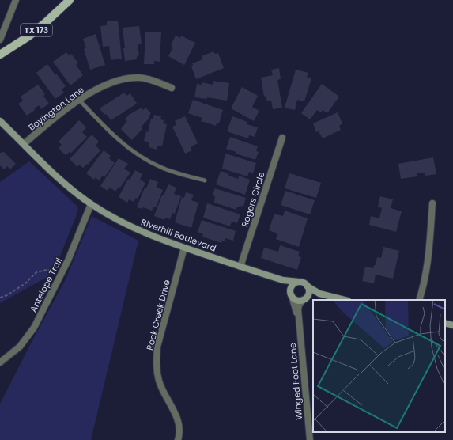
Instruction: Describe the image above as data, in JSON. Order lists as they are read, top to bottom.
{
  "streets": {
    "main road": ["TX 173"],
    "street": [
      "Boyington Lane",
      "Rogers Circle",
      "Riverhill Boulevard",
      "Antelope Trail",
      "Rock Creek Drive",
      "Winged Foot Lane"
    ]
  },
  "crossings": [
    ["Boyington Lane", "Riverhill Boulevard"],
    ["Rogers Circle", "Riverhill Boulevard"],
    ["Riverhill Boulevard", "Antelope Trail"],
    ["Riverhill Boulevard", "Rock Creek Drive"],
    ["Riverhill Boulevard", "Winged Foot Lane"]
  ]
}
